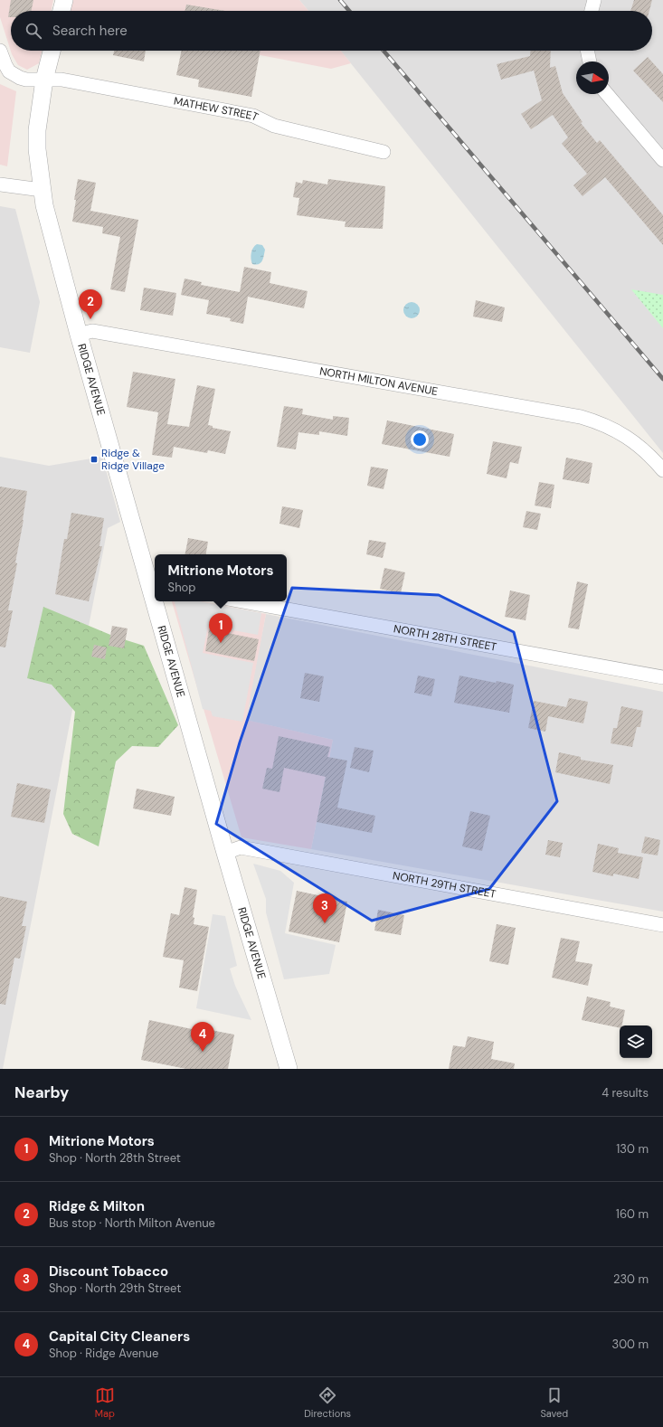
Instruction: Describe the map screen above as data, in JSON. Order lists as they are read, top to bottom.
{
  "streets": {
    "street": [
      "MATHEW STREET",
      "RIDGE AVENUE",
      "NORTH MILTON AVENUE",
      "NORTH 28TH STREET",
      "NORTH 29TH STREET"
    ]
  },
  "crossings": [
    ["MATHEW STREET", "RIDGE AVENUE"],
    ["RIDGE AVENUE", "NORTH MILTON AVENUE"],
    ["RIDGE AVENUE", "NORTH 29TH STREET"]
  ],
  "places": {
    "transit": ["Ridge & Ridge Village"]
  },
  "north": "right",
  "page": {
    "search": "Search here",
    "pins": [
      "2",
      "1",
      "3",
      "4"
    ],
    "popup": ["Mitrione Motors", "Shop"],
    "heading": ["Nearby", "4 results"],
    "list": [
      {
        "mark": "1",
        "name": "Mitrione Motors",
        "note": "Shop · North 28th Street",
        "value": "130 m"
      },
      {
        "mark": "2",
        "name": "Ridge & Milton",
        "note": "Bus stop · North Milton Avenue",
        "value": "160 m"
      },
      {
        "mark": "3",
        "name": "Discount Tobacco",
        "note": "Shop · North 29th Street",
        "value": "230 m"
      },
      {
        "mark": "4",
        "name": "Capital City Cleaners",
        "note": "Shop · Ridge Avenue",
        "value": "300 m"
      }
    ],
    "nav": ["Map", "Directions", "Saved"]
  }
}
